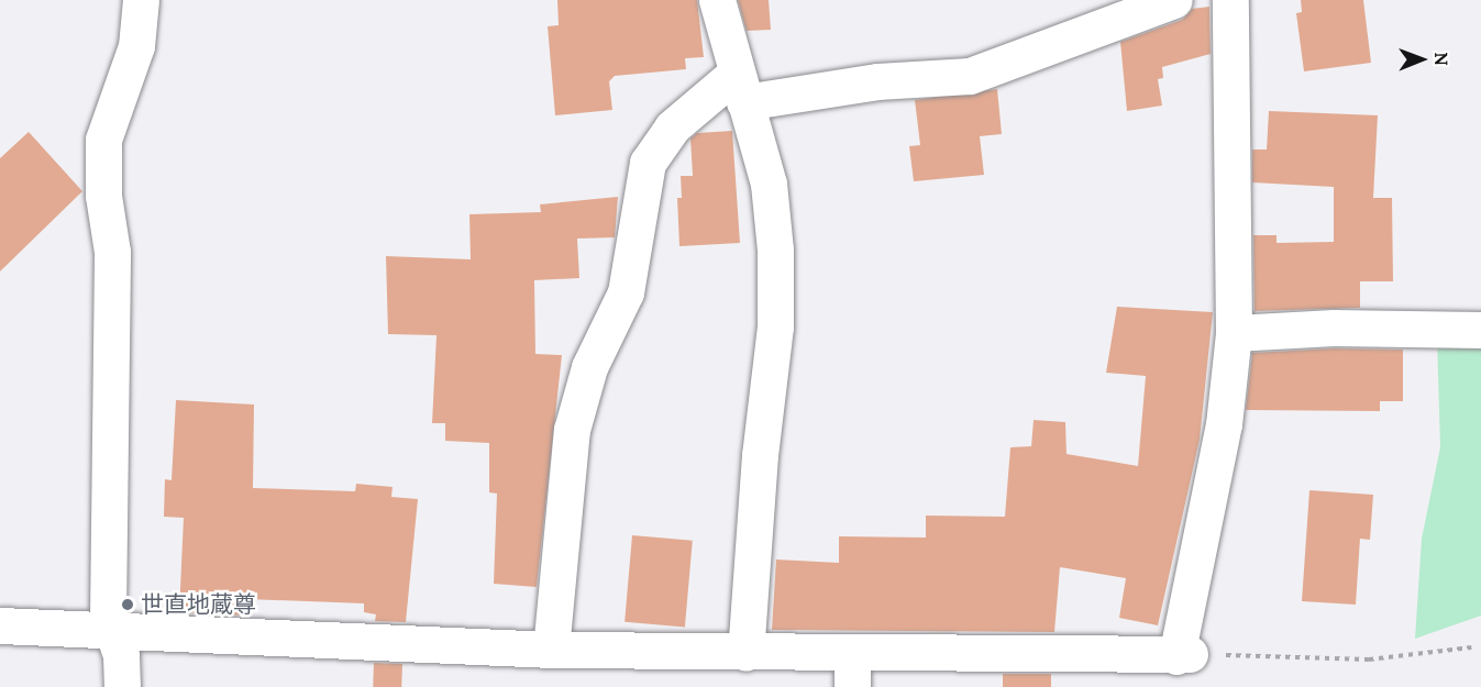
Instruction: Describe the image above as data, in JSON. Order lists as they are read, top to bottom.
{
  "places": ["世直地蔵尊"],
  "north": "right"
}
